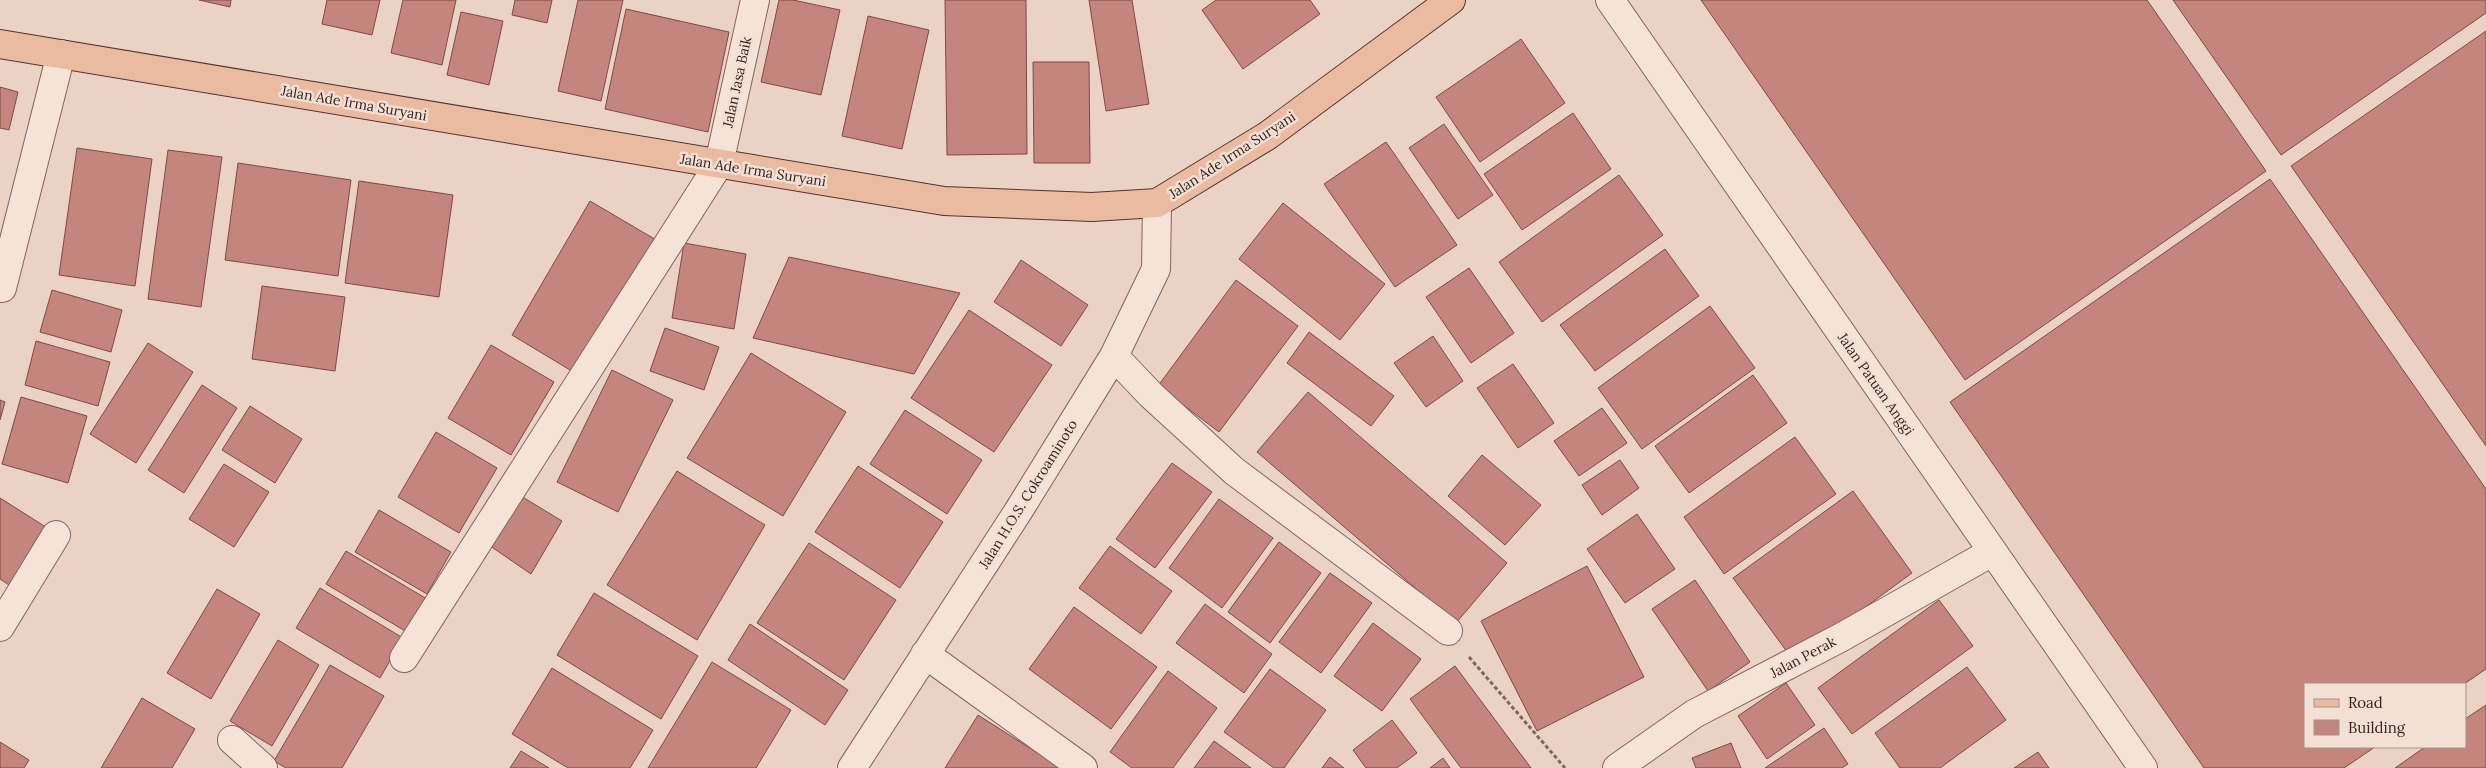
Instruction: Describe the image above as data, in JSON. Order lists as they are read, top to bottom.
{
  "streets": {
    "main road": ["Jalan Ade Irma Suryani"],
    "street": [
      "Jalan Jasa Baik",
      "Jalan Patuan Anggi",
      "Jalan H.O.S. Cokroaminoto",
      "Jalan Perak"
    ]
  },
  "crossings": [
    ["Jalan Jasa Baik", "Jalan Ade Irma Suryani"],
    ["Jalan Ade Irma Suryani", "Jalan H.O.S. Cokroaminoto"],
    ["Jalan Patuan Anggi", "Jalan Perak"]
  ],
  "legend": ["Road", "Building"]
}
